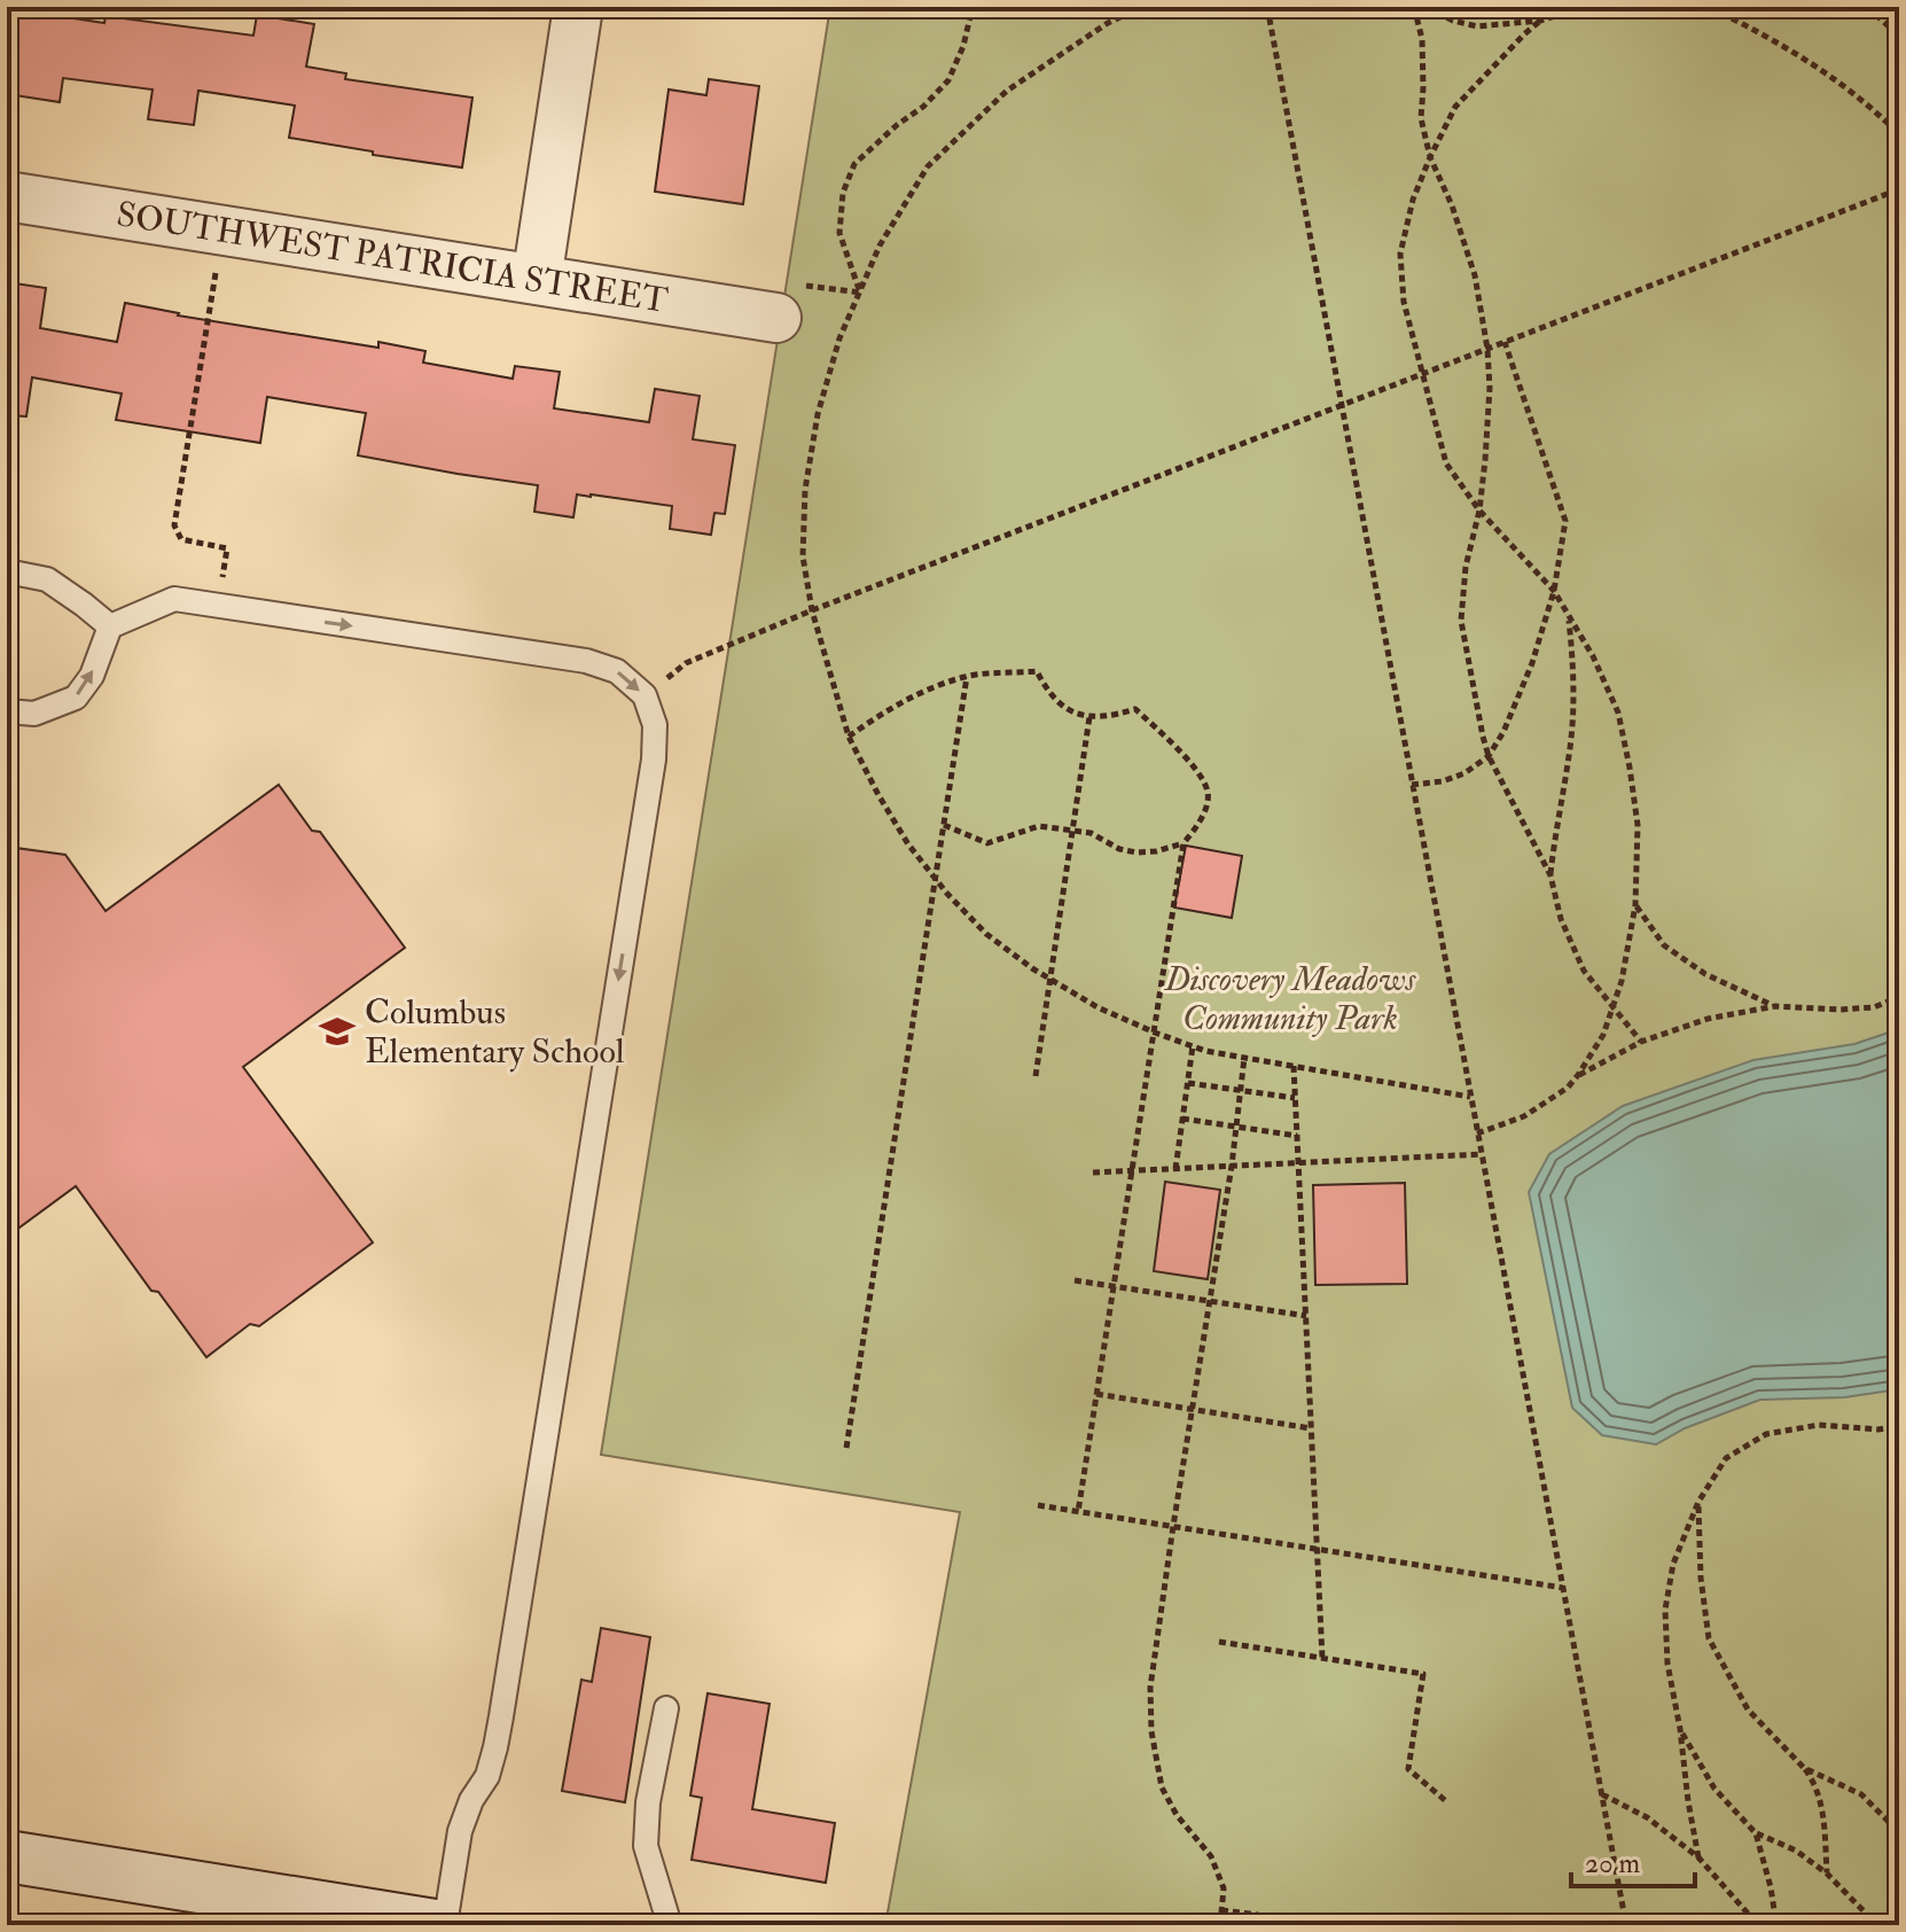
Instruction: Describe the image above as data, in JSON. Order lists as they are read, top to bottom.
{
  "streets": {
    "street": ["SOUTHWEST PATRICIA STREET"]
  },
  "parks": ["Discovery Meadows Community Park"],
  "places": {
    "school or university": ["Columbus Elementary School"]
  },
  "scale_bar": "20 m"
}
